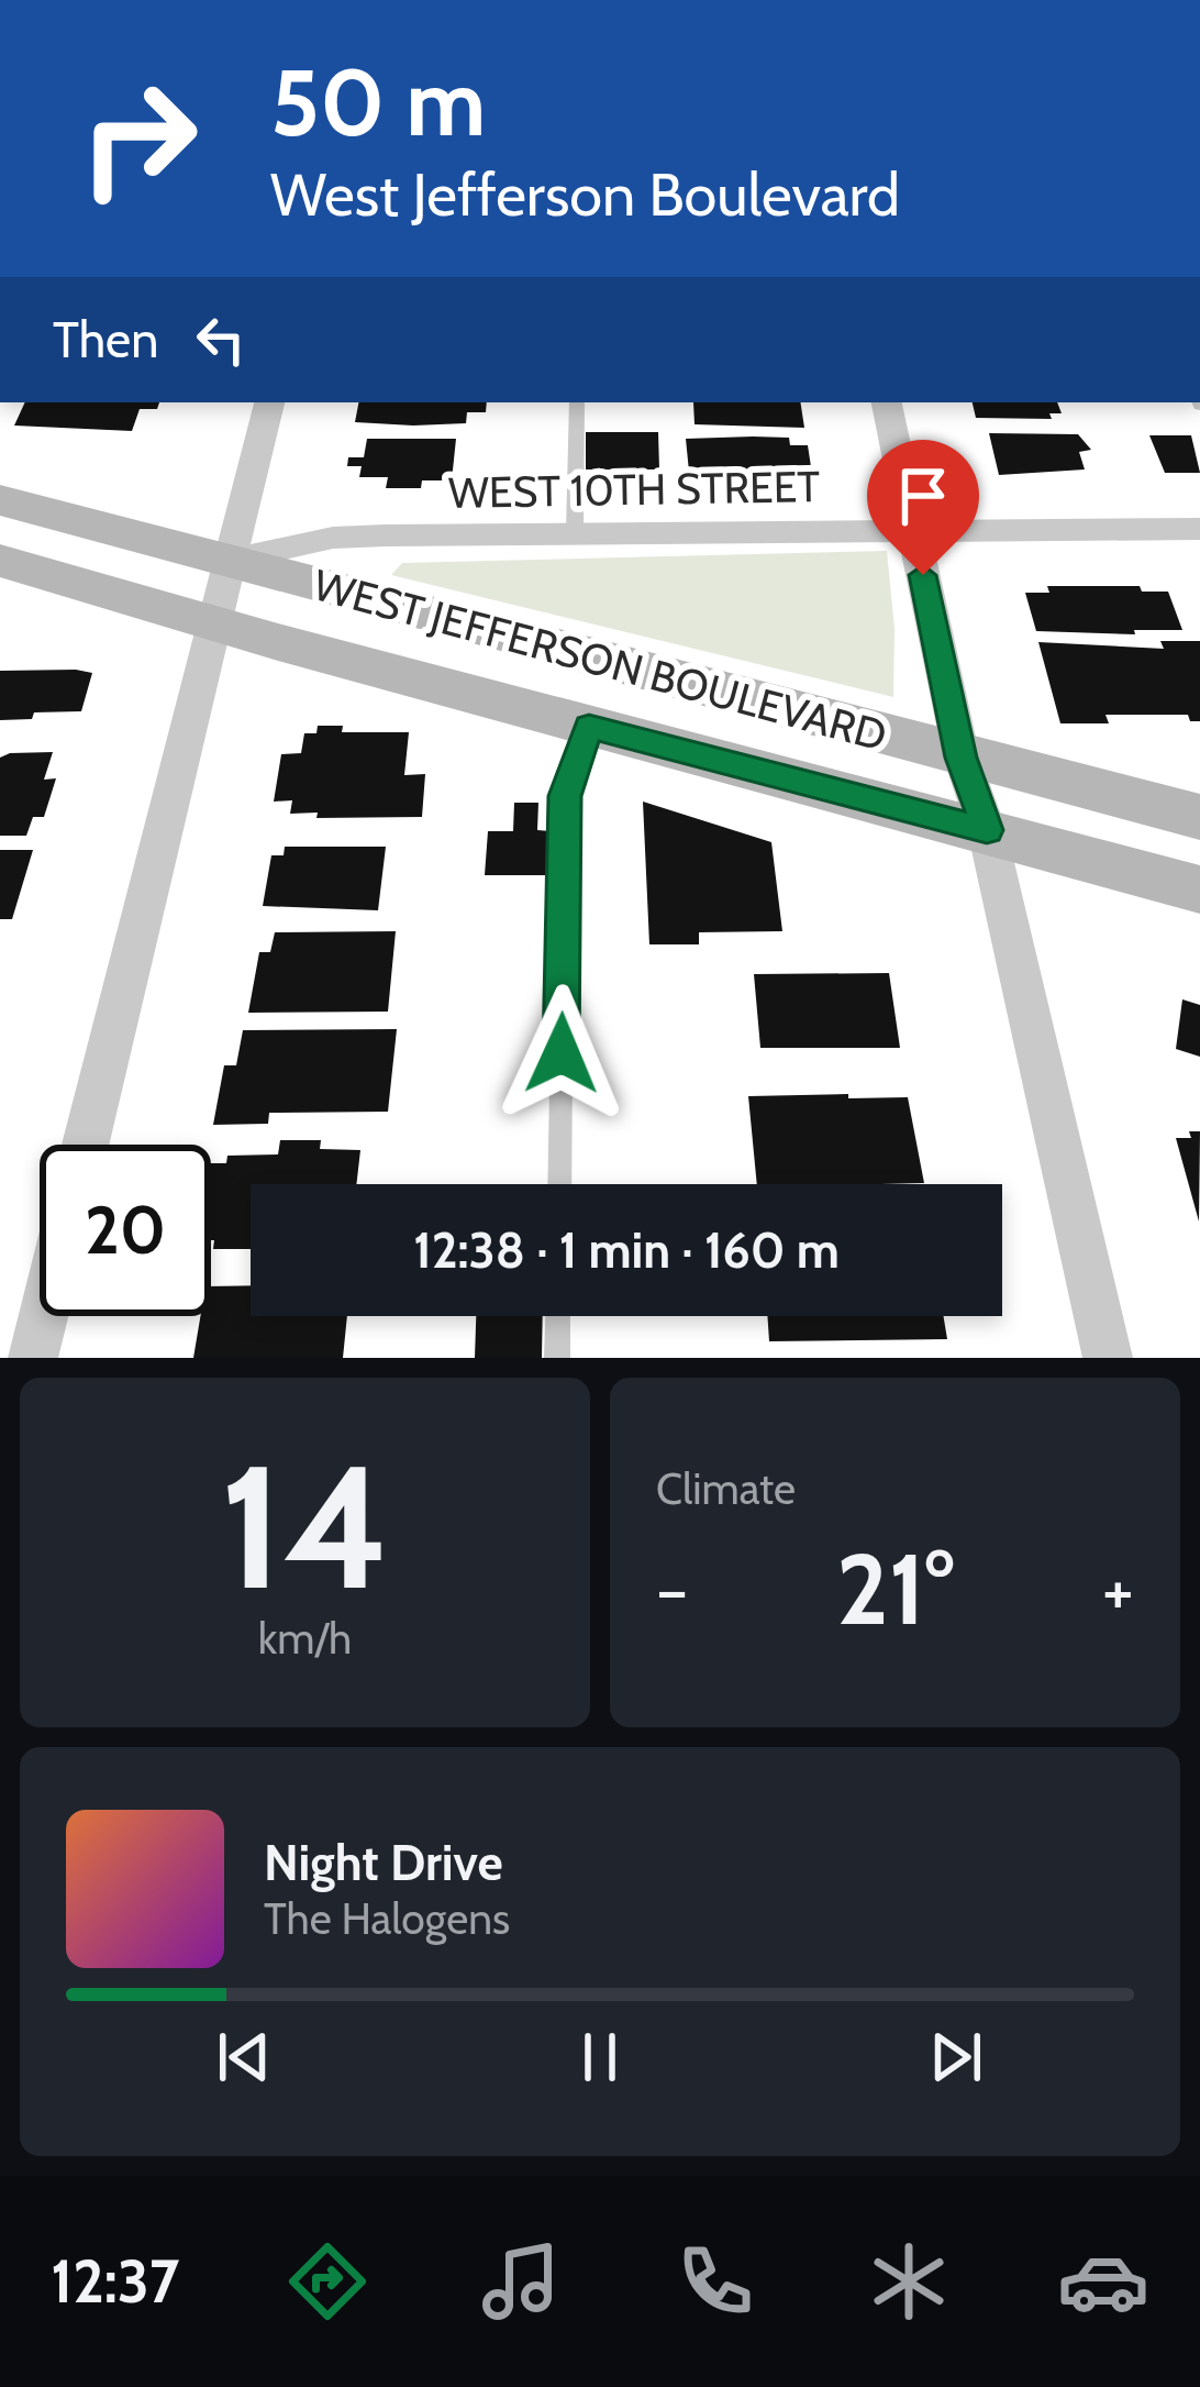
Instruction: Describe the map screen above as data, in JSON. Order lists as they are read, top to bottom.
{
  "streets": {
    "main road": ["WEST JEFFERSON BOULEVARD"],
    "street": ["WEST 10TH STREET"]
  },
  "crossings": [
    ["WEST 10TH STREET", "WEST JEFFERSON BOULEVARD"]
  ],
  "page": {
    "turn": ["50 m", "West Jefferson Boulevard"],
    "then": "Then",
    "limit": "20",
    "trip": "12:38 · 1 min · 160 m",
    "tile": [
      ["14", "km/h"],
      "Climate"
    ],
    "heat": ["−", "21°", "+"],
    "song": ["Night Drive", "The Halogens"],
    "tabs": "12:37"
  }
}
